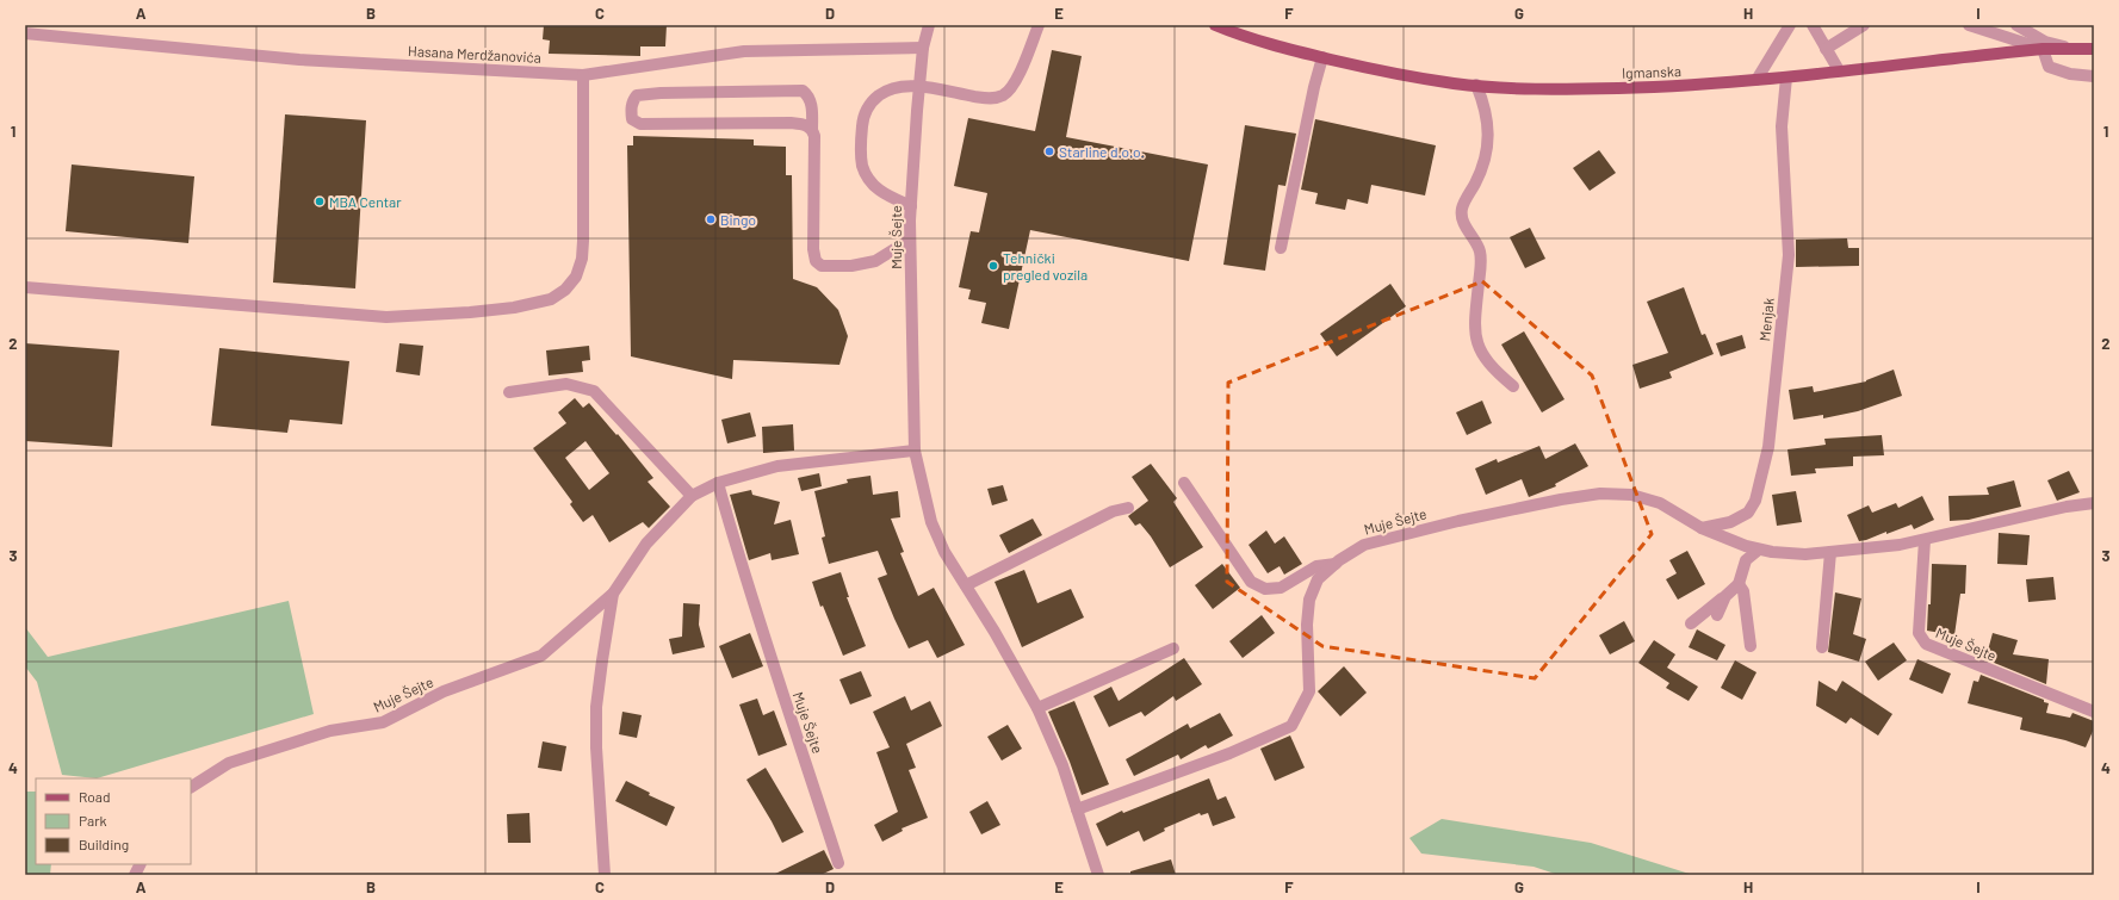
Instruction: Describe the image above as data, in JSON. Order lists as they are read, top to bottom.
{
  "streets": {
    "main road": ["Igmanska"],
    "street": ["Hasana Merdžanovića", "Muje Šejte", "Menjak"]
  },
  "crossings": [
    ["Hasana Merdžanovića", "Muje Šejte"],
    ["Igmanska", "Menjak"],
    ["Muje Šejte", "Menjak"]
  ],
  "places": [
    "Starline d.o.o.",
    "MBA Centar",
    "Bingo",
    "Tehnički pregled vozila"
  ],
  "legend": ["Road", "Park", "Building"],
  "grid": {
    "columns": [
      "A",
      "B",
      "C",
      "D",
      "E",
      "F",
      "G",
      "H",
      "I"
    ],
    "rows": [
      "1",
      "2",
      "3",
      "4"
    ]
  }
}
